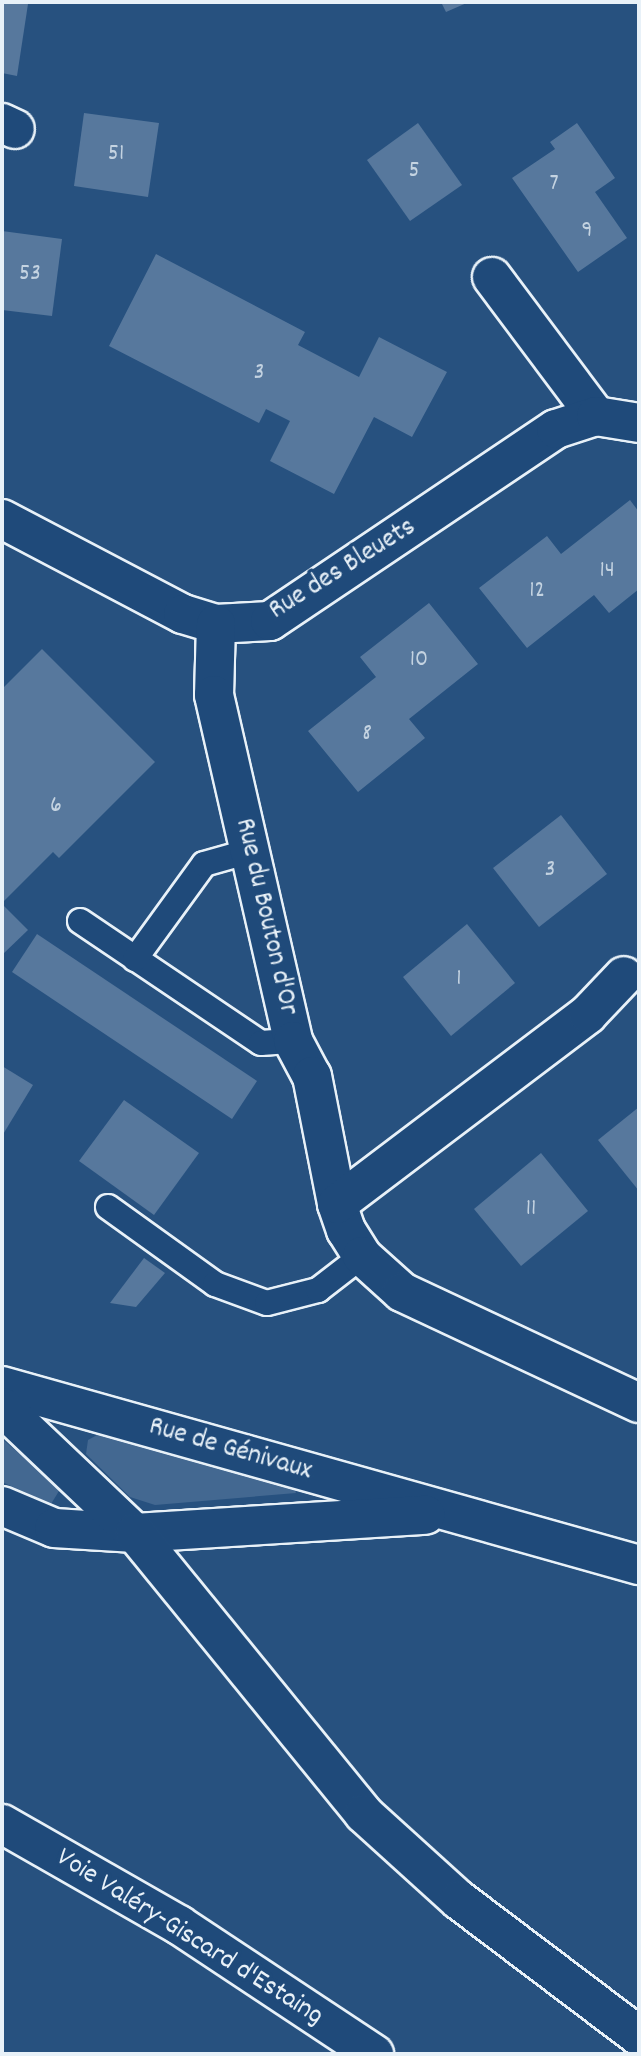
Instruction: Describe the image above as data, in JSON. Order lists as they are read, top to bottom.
{
  "streets": {
    "main road": [
      "Rue des Bleuets",
      "Rue du Bouton d'Or",
      "Rue de Génivaux",
      "Voie Valéry-Giscard d'Estaing"
    ]
  },
  "crossings": [
    ["Rue des Bleuets", "Rue du Bouton d'Or"]
  ],
  "house_numbers": [
    "51",
    "5",
    "7",
    "9",
    "53",
    "3",
    "14",
    "12",
    "10",
    "8",
    "6",
    "3",
    "1",
    "11"
  ]
}
